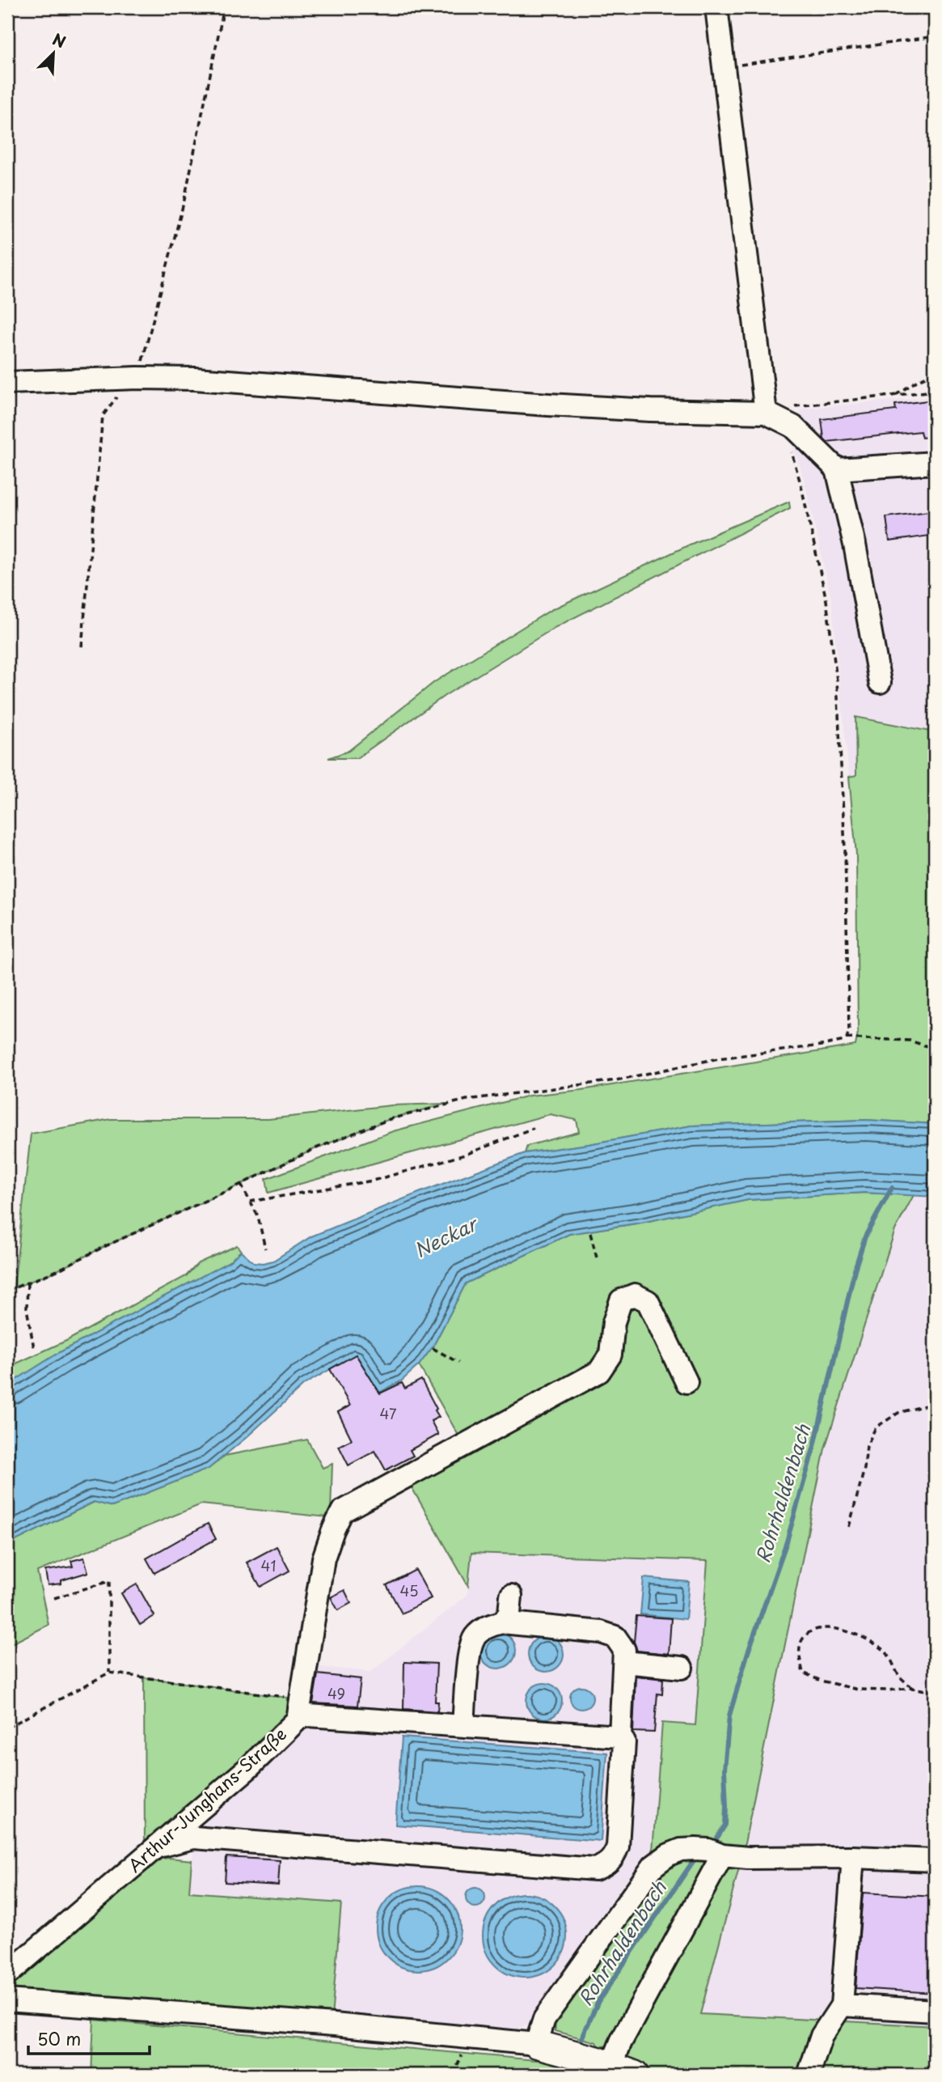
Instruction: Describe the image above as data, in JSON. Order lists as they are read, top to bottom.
{
  "streets": {
    "street": ["Arthur-Junghans-Straße"]
  },
  "water": ["Neckar", "Rohrhaldenbach"],
  "house_numbers": [
    "47",
    "41",
    "45",
    "49"
  ],
  "scale_bar": "50 m",
  "north": "top right"
}
